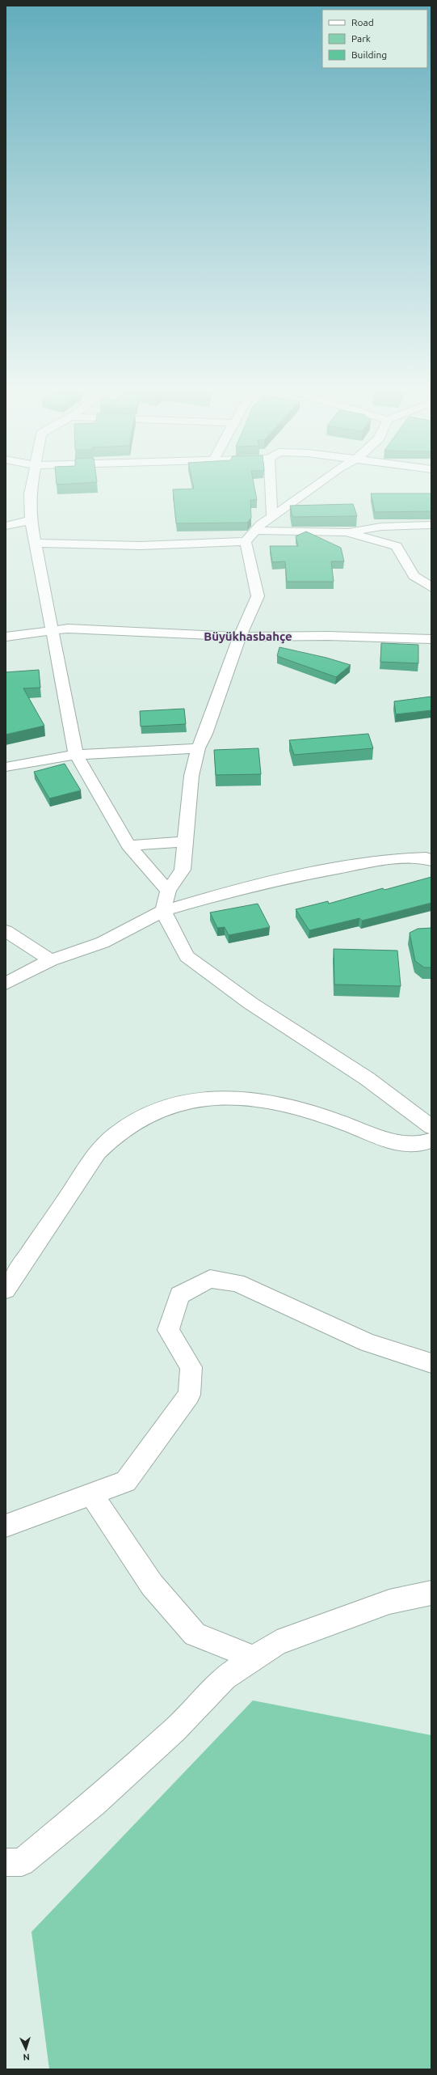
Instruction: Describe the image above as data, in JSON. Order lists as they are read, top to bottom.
{
  "districts": ["Büyükhasbahçe"],
  "legend": ["Road", "Park", "Building"],
  "north": "bottom"
}
